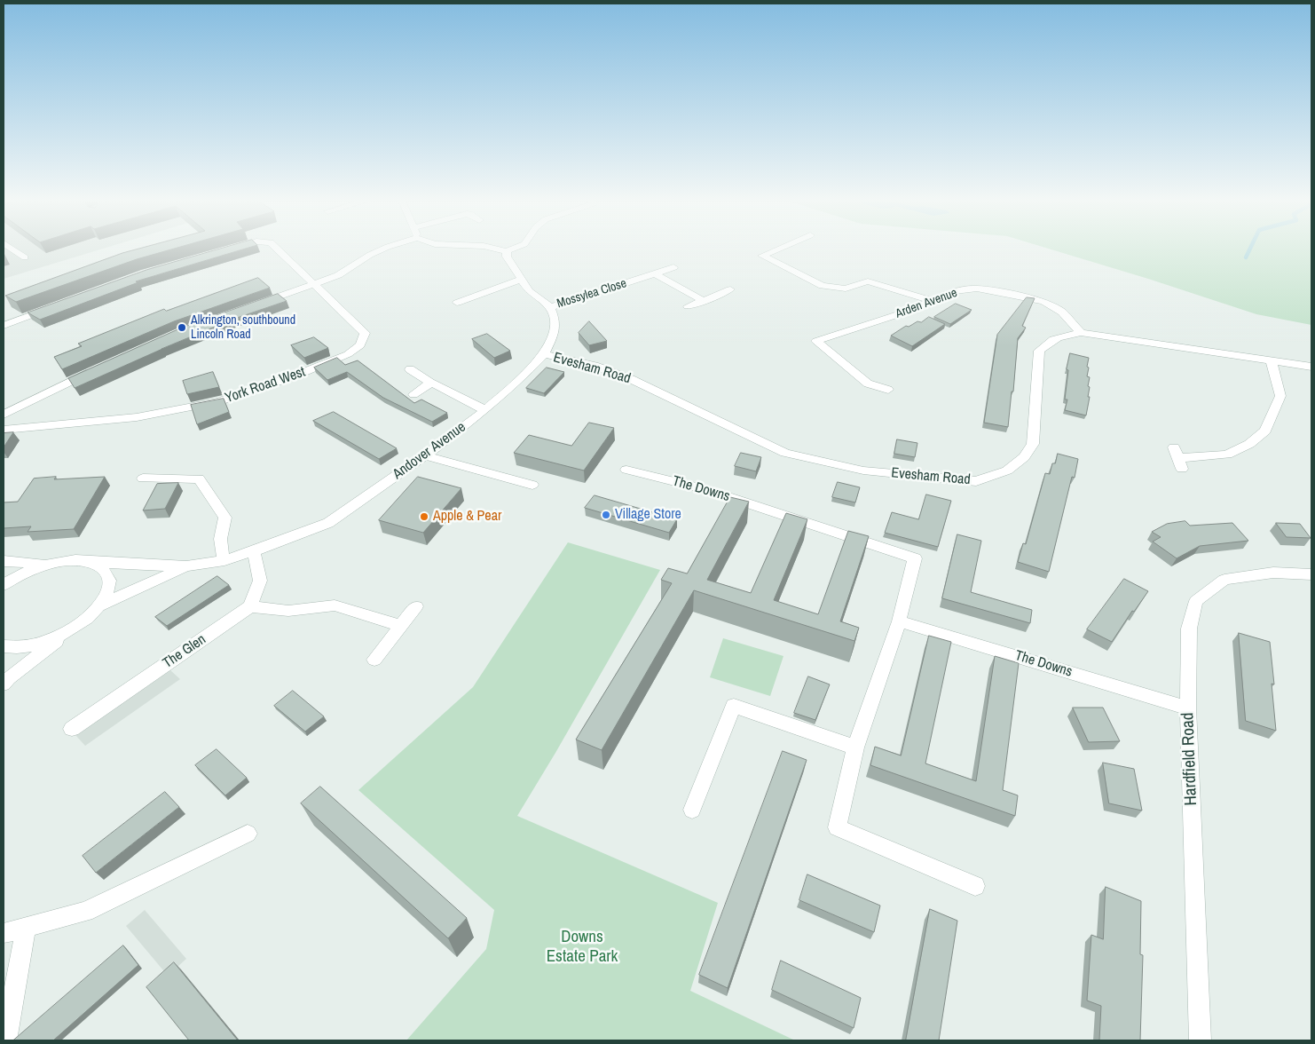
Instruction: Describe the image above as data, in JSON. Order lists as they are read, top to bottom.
{
  "streets": {
    "street": [
      "Mossylea Close",
      "Arden Avenue",
      "Evesham Road",
      "York Road West",
      "Andover Avenue",
      "The Downs",
      "The Glen",
      "Hardfield Road"
    ]
  },
  "crossings": [
    ["Mossylea Close", "Andover Avenue"],
    ["Arden Avenue", "Evesham Road"],
    ["Evesham Road", "Andover Avenue"],
    ["The Downs", "Hardfield Road"]
  ],
  "parks": ["Downs Estate Park"],
  "places": ["Alkrington, southbound Lincoln Road", "Village Store", "Apple & Pear"]
}
